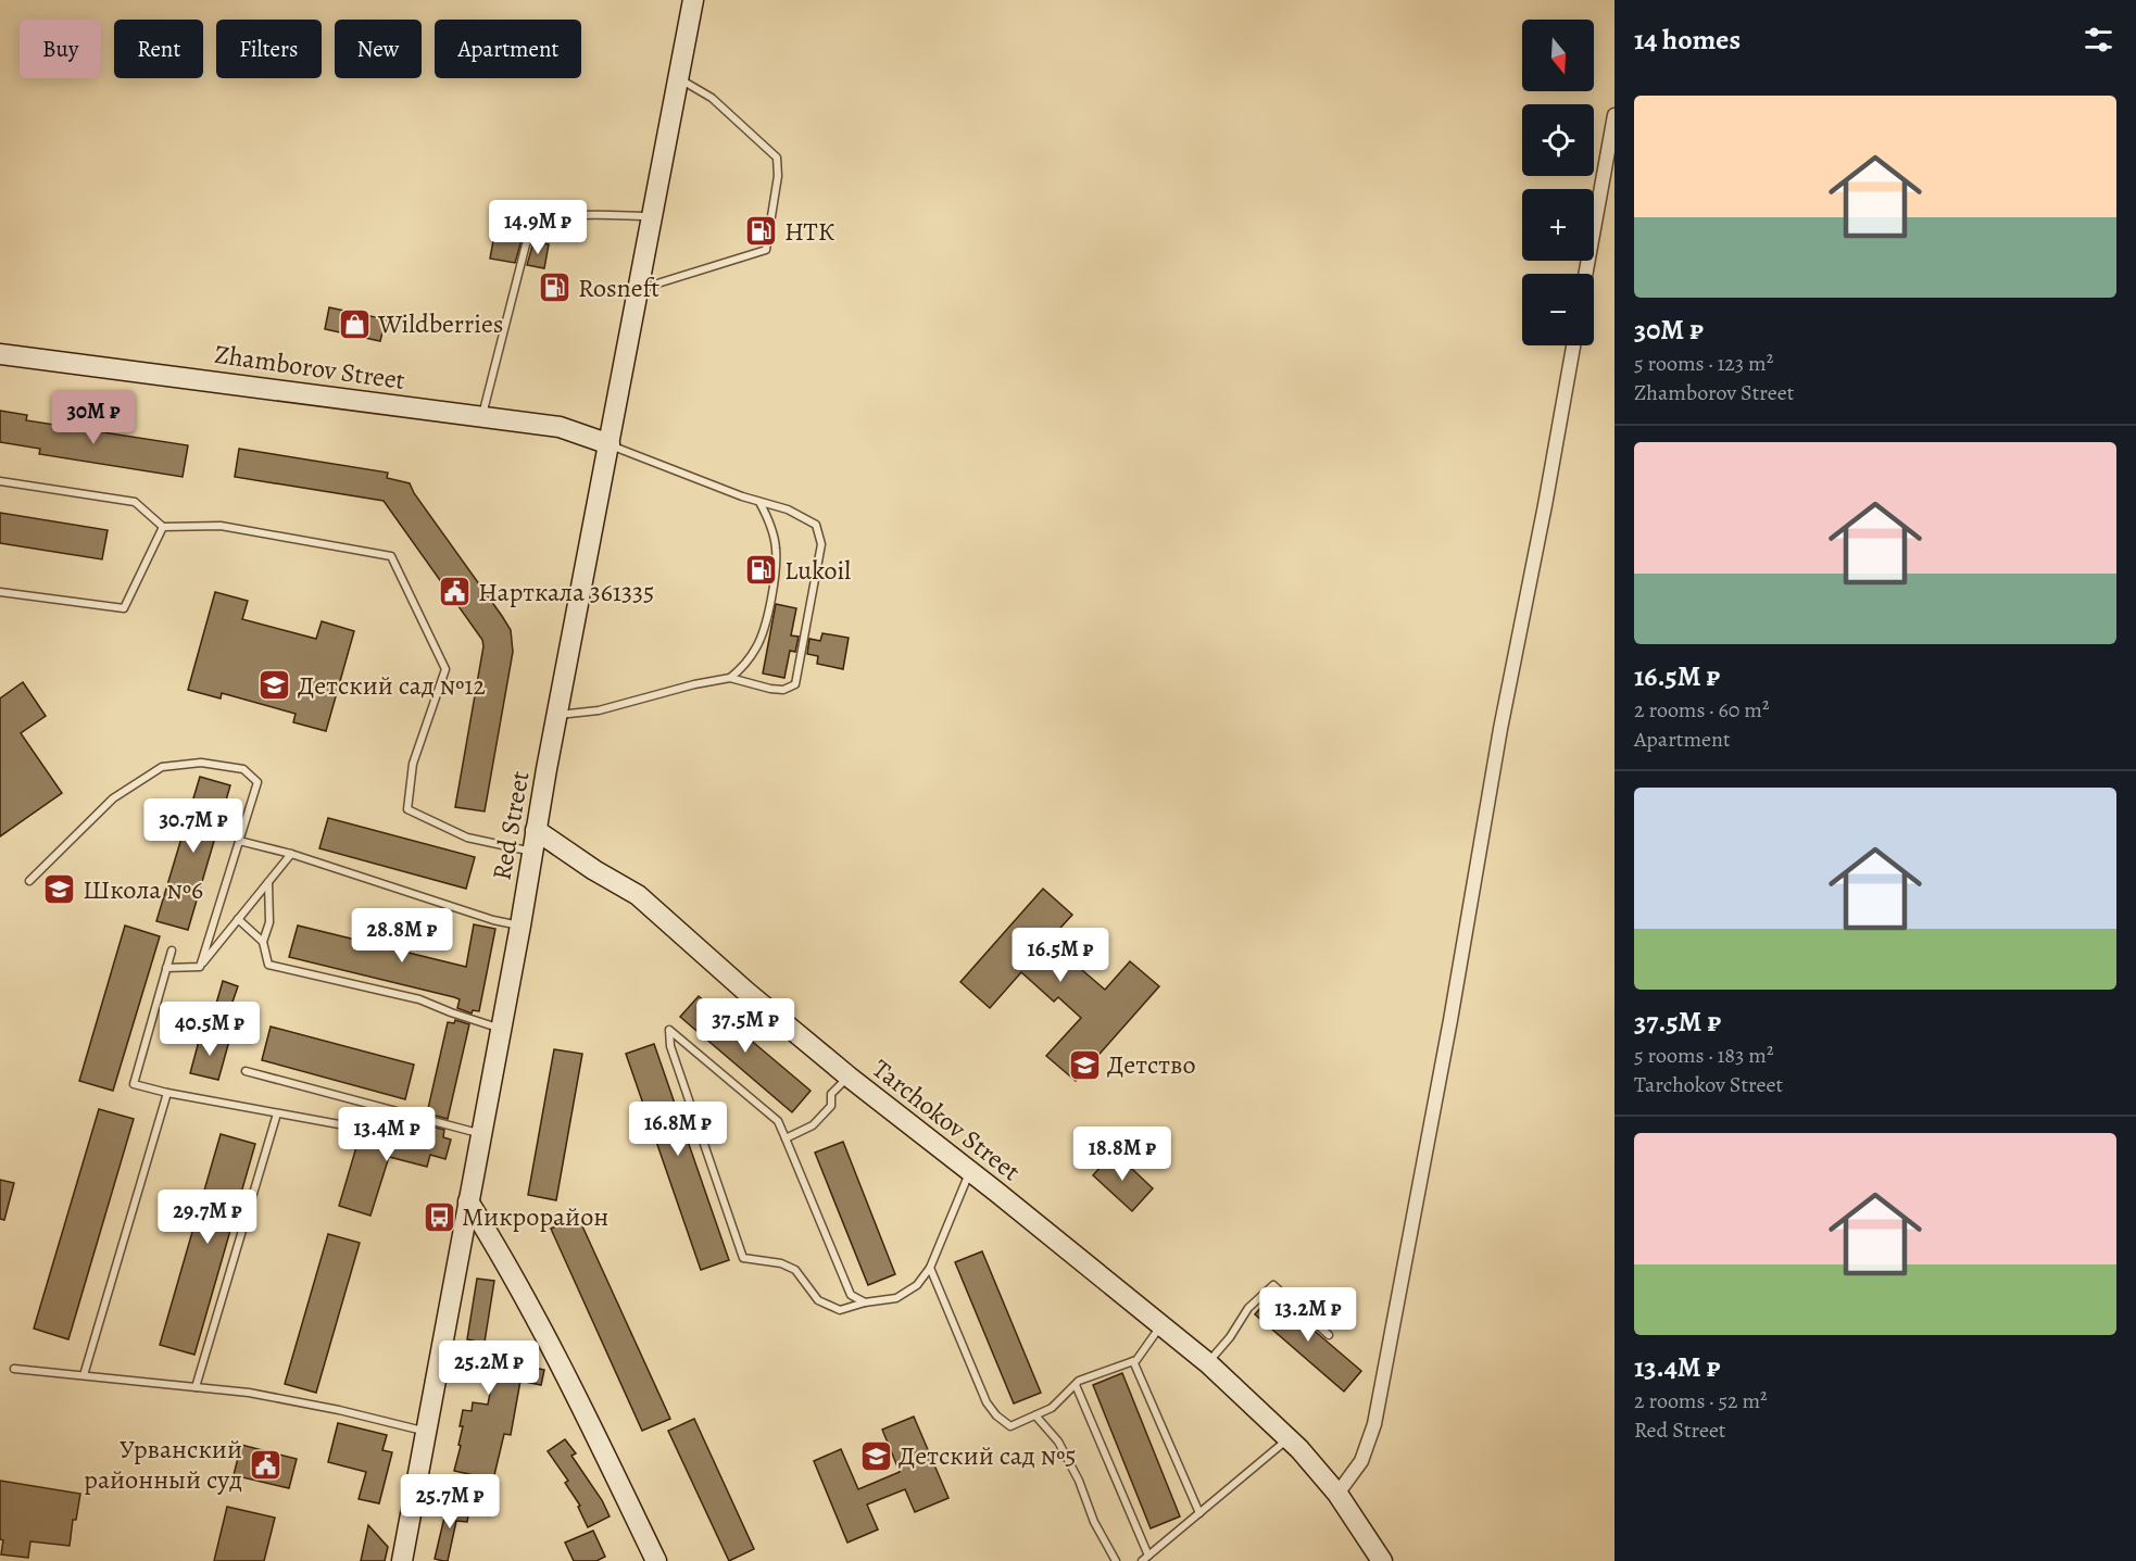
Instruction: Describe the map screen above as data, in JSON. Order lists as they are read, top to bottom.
{
  "streets": {
    "main road": ["Zhamborov Street", "Red Street", "Tarchokov Street"]
  },
  "crossings": [
    ["Zhamborov Street", "Red Street"],
    ["Red Street", "Tarchokov Street"]
  ],
  "places": {
    "fuel station": ["НТК", "Rosneft", "Lukoil"],
    "shop": ["Wildberries"],
    "public building": ["Нарткала 361335", "Урванский районный суд"],
    "school or university": [
      "Детский сад №12",
      "Школа №6",
      "Детство",
      "Детский сад №5"
    ],
    "bus stop": ["Микрорайон"]
  },
  "north": "bottom",
  "page": {
    "heading": "14 homes",
    "map_buttons": ["+", "−"],
    "chip": [
      "Buy",
      "Rent",
      "Filters",
      "New",
      "Apartment"
    ],
    "list": [
      {
        "name": "30M ₽",
        "note": "5 rooms · 123 m² · Zhamborov Street"
      },
      {
        "name": "16.5M ₽",
        "note": "2 rooms · 60 m² · Apartment"
      },
      {
        "name": "37.5M ₽",
        "note": "5 rooms · 183 m² · Tarchokov Street"
      },
      {
        "name": "13.4M ₽",
        "note": "2 rooms · 52 m² · Red Street"
      }
    ],
    "price": [
      "14.9M ₽",
      "30M ₽",
      "30.7M ₽",
      "28.8M ₽",
      "16.5M ₽",
      "37.5M ₽",
      "40.5M ₽",
      "16.8M ₽",
      "13.4M ₽",
      "18.8M ₽",
      "29.7M ₽",
      "13.2M ₽",
      "25.2M ₽",
      "25.7M ₽"
    ]
  }
}
